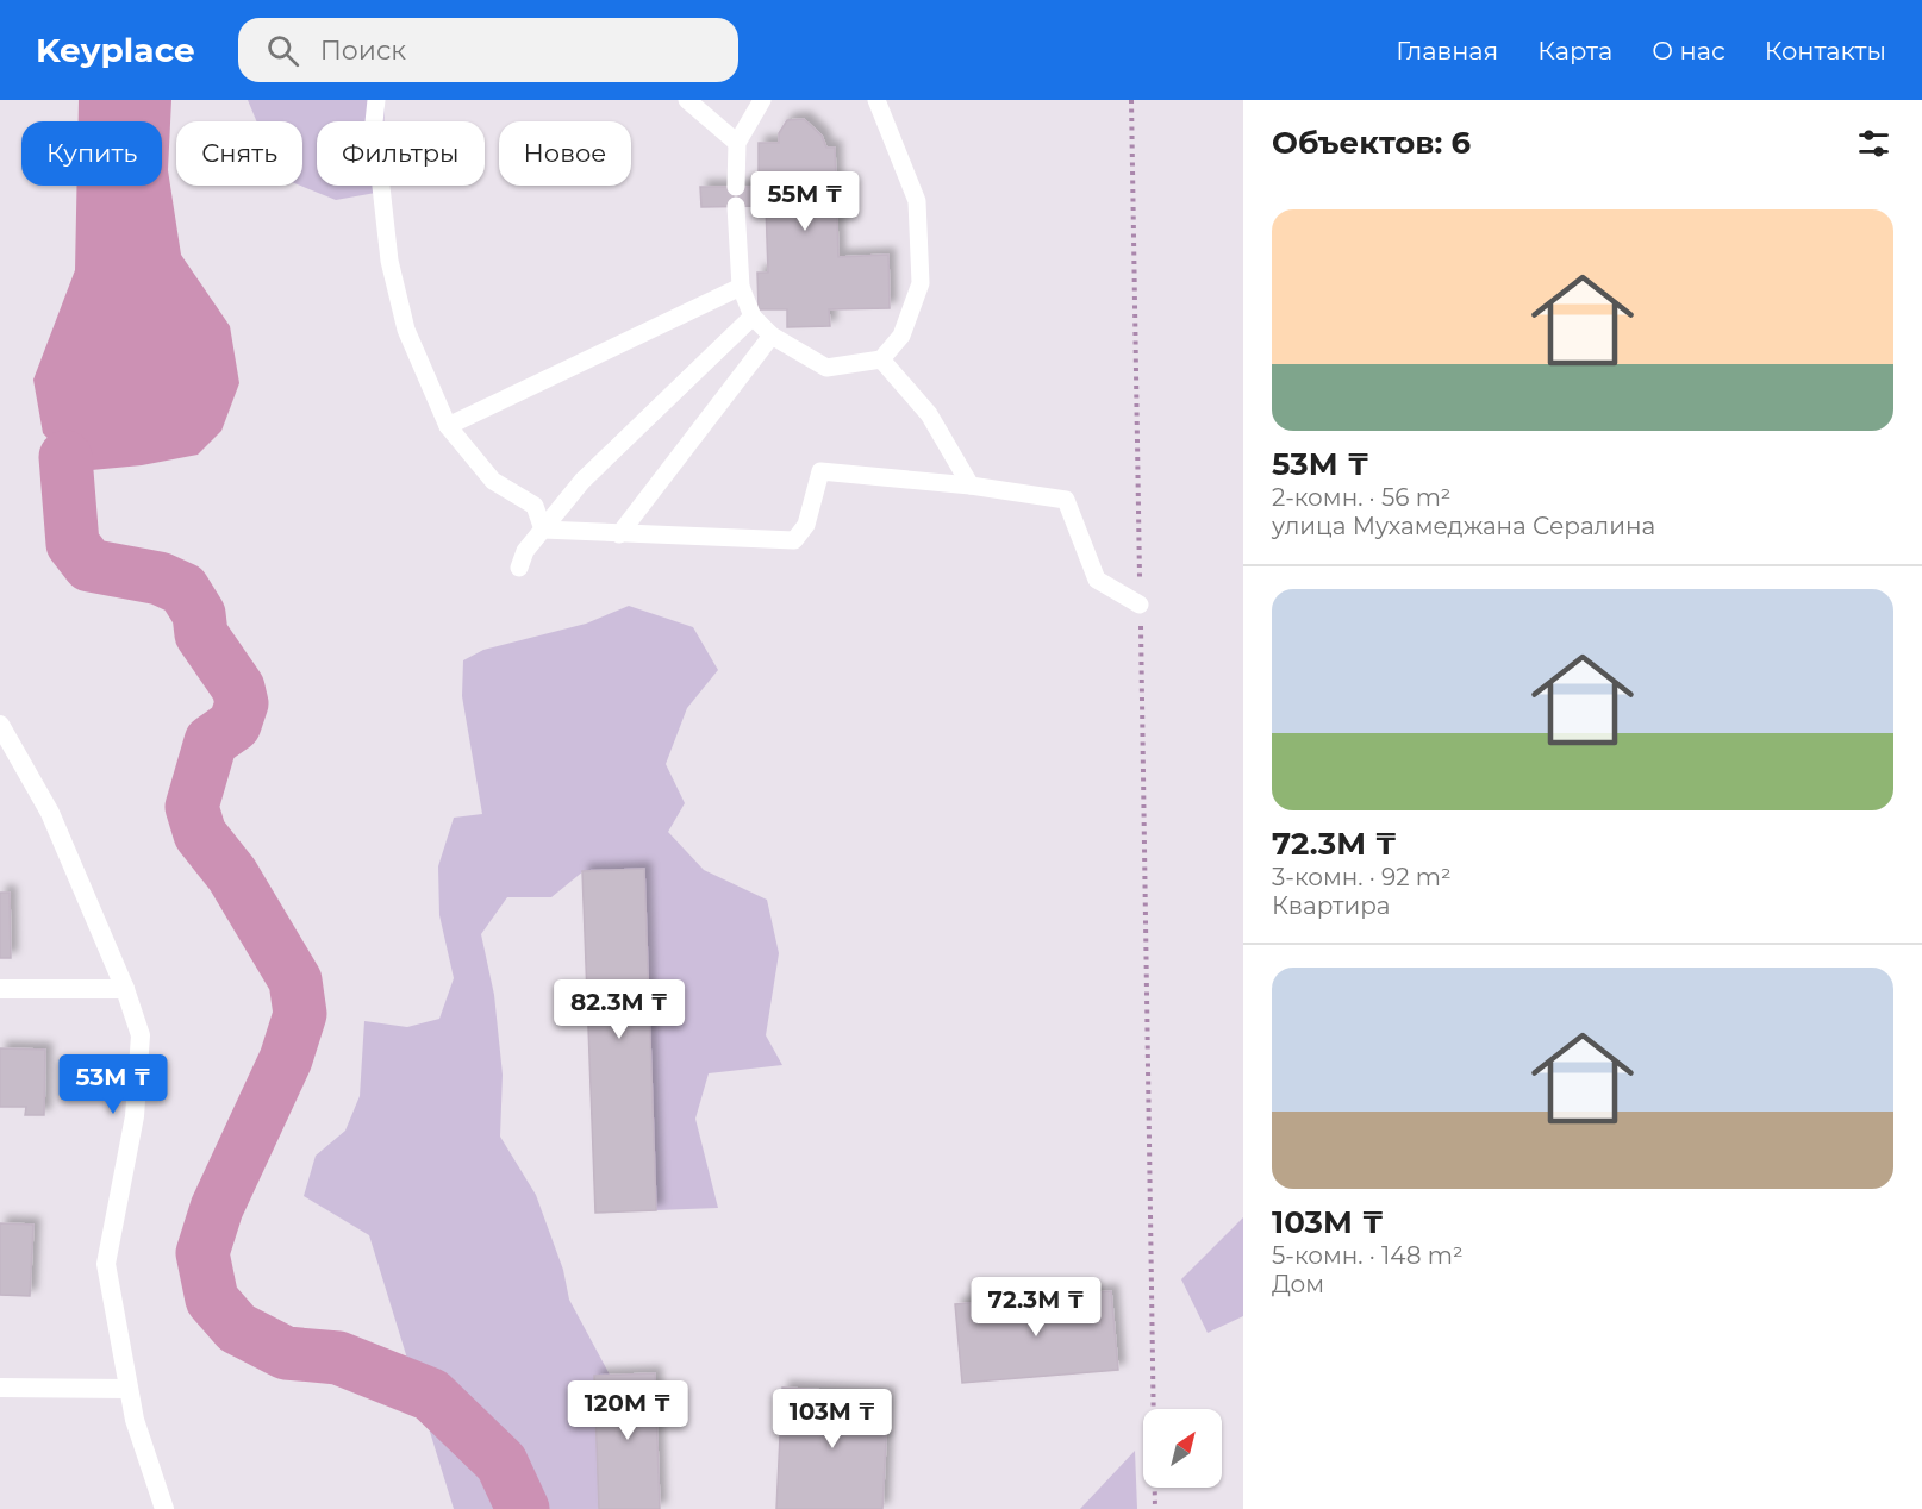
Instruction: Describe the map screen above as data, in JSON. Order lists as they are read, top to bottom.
{
  "north": "top right",
  "page": {
    "header": "Keyplace",
    "search": "Поиск",
    "nav": [
      "Главная",
      "Карта",
      "О нас",
      "Контакты"
    ],
    "heading": "Объектов: 6",
    "chip": [
      "Купить",
      "Снять",
      "Фильтры",
      "Новое"
    ],
    "price": [
      "55M ₸",
      "82.3M ₸",
      "53M ₸",
      "72.3M ₸",
      "120M ₸",
      "103M ₸"
    ],
    "list": [
      {
        "name": "53M ₸",
        "note": "2-комн. · 56 m² · улица Мухамеджана Сералина"
      },
      {
        "name": "72.3M ₸",
        "note": "3-комн. · 92 m² · Квартира"
      },
      {
        "name": "103M ₸",
        "note": "5-комн. · 148 m² · Дом"
      }
    ]
  }
}
